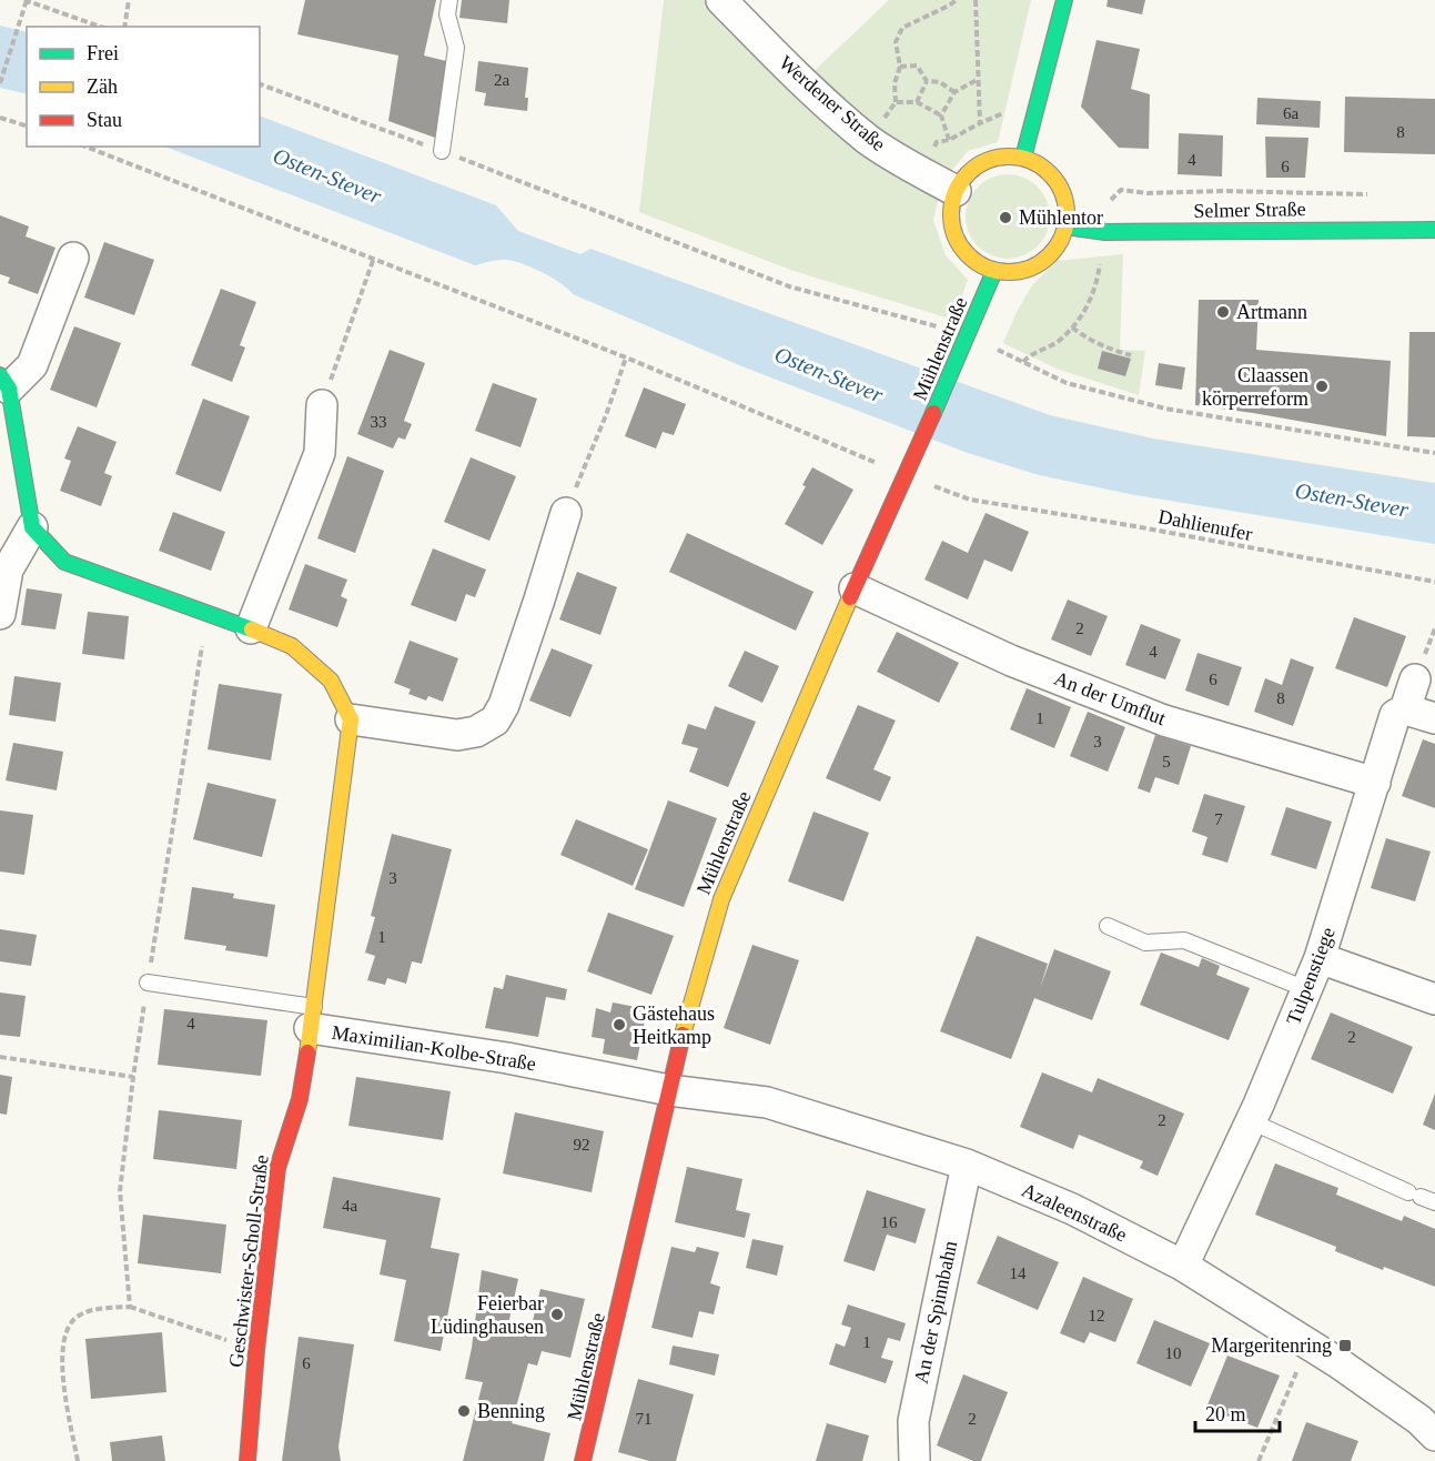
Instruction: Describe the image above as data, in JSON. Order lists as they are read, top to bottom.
{
  "streets": {
    "street": [
      "Werdener Straße",
      "Selmer Straße",
      "Mühlenstraße",
      "An der Umflut",
      "Tulpenstiege",
      "Maximilian-Kolbe-Straße",
      "Azaleenstraße",
      "Geschwister-Scholl-Straße",
      "An der Spinnbahn"
    ],
    "path": ["Dahlienufer"]
  },
  "crossings": [
    ["Werdener Straße", "Selmer Straße"],
    ["Werdener Straße", "Mühlenstraße"],
    ["Selmer Straße", "Mühlenstraße"],
    ["Mühlenstraße", "Dahlienufer"],
    ["Mühlenstraße", "An der Umflut"],
    ["Mühlenstraße", "Maximilian-Kolbe-Straße"],
    ["Mühlenstraße", "Azaleenstraße"],
    ["An der Umflut", "Tulpenstiege"],
    ["Tulpenstiege", "Azaleenstraße"],
    ["Maximilian-Kolbe-Straße", "Azaleenstraße"],
    ["Maximilian-Kolbe-Straße", "Geschwister-Scholl-Straße"],
    ["Azaleenstraße", "An der Spinnbahn"]
  ],
  "water": ["Osten-Stever"],
  "places": {
    "other": [
      "Mühlentor",
      "Artmann",
      "Claassen körperreform",
      "Gästehaus Heitkamp",
      "Feierbar Lüdinghausen",
      "Benning"
    ],
    "transit": ["Margeritenring"]
  },
  "house_numbers": [
    "2a",
    "6a",
    "8",
    "4",
    "6",
    "33",
    "2",
    "4",
    "6",
    "8",
    "1",
    "3",
    "5",
    "7",
    "3",
    "1",
    "4",
    "2",
    "2",
    "92",
    "4a",
    "16",
    "14",
    "12",
    "1",
    "10",
    "6",
    "71",
    "2"
  ],
  "legend": ["Frei", "Zäh", "Stau"],
  "scale_bar": "20 m"
}
